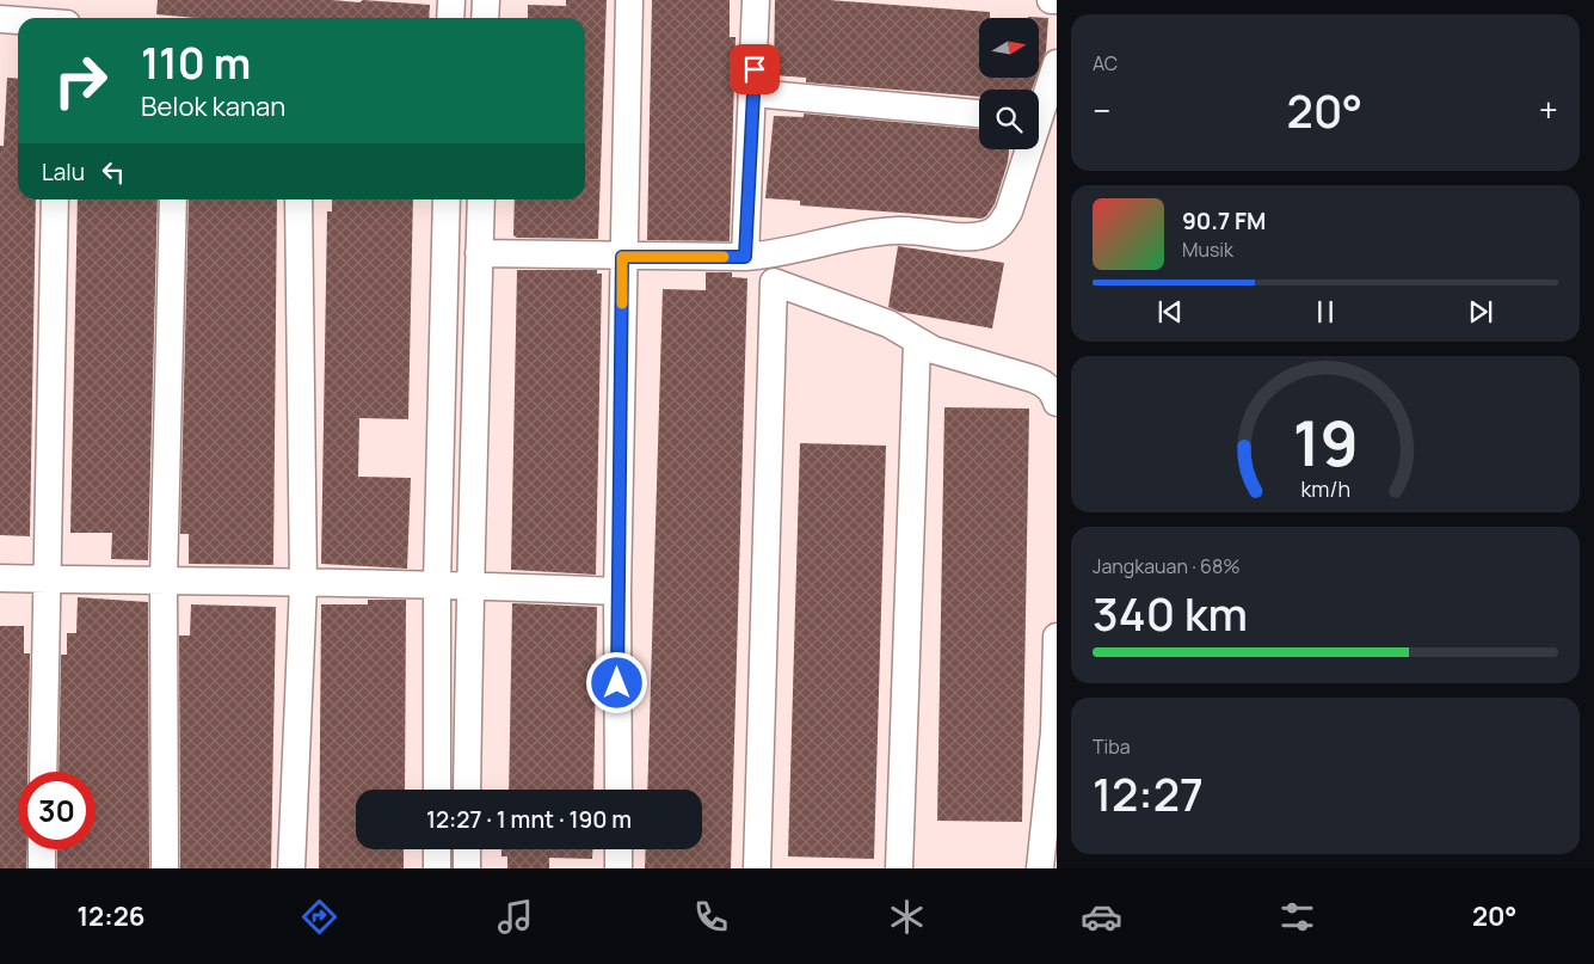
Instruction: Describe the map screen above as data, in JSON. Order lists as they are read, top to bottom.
{
  "north": "right",
  "page": {
    "tile": [
      "AC",
      ["Jangkauan · 68%", "340 km"],
      ["Tiba", "12:27"]
    ],
    "turn": ["110 m", "Belok kanan"],
    "heat": ["−", "20°", "+"],
    "then": "Lalu",
    "song": ["90.7 FM", "Musik"],
    "limit": "30",
    "trip": "12:27 · 1 mnt · 190 m",
    "tabs": ["12:26", "20°"],
    "gauge": ["19", "km/h"]
  }
}
